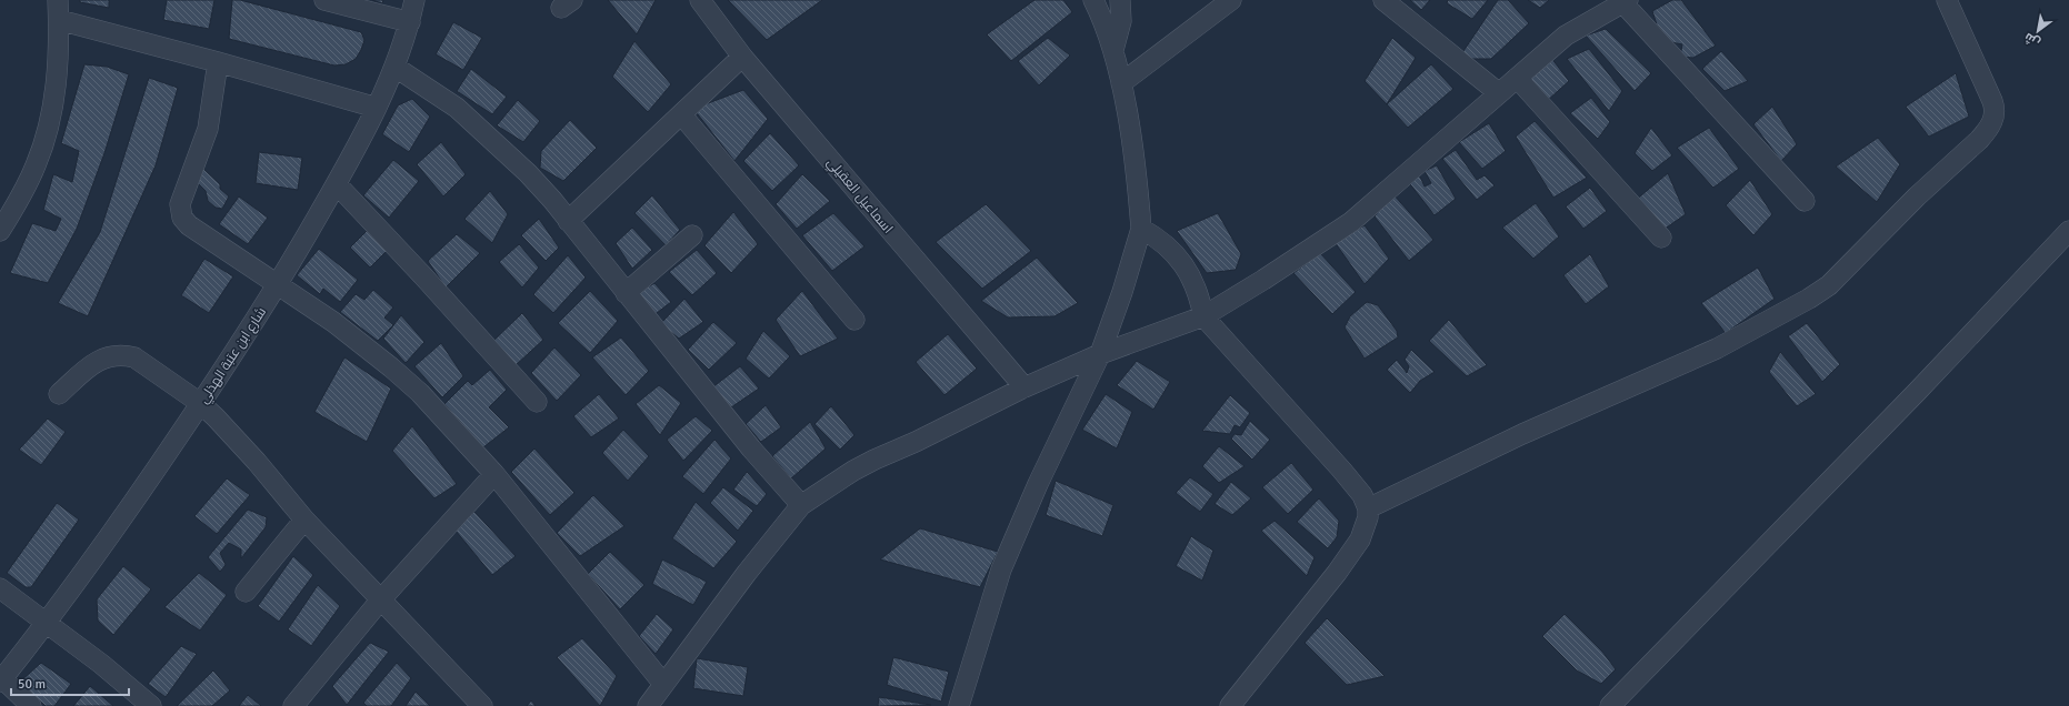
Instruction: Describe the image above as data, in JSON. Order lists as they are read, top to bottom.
{
  "streets": {
    "street": ["اسماعيل العقيلي", "شارع ابن عتبة الهذلي"]
  },
  "scale_bar": "50 m",
  "north": "bottom left"
}
